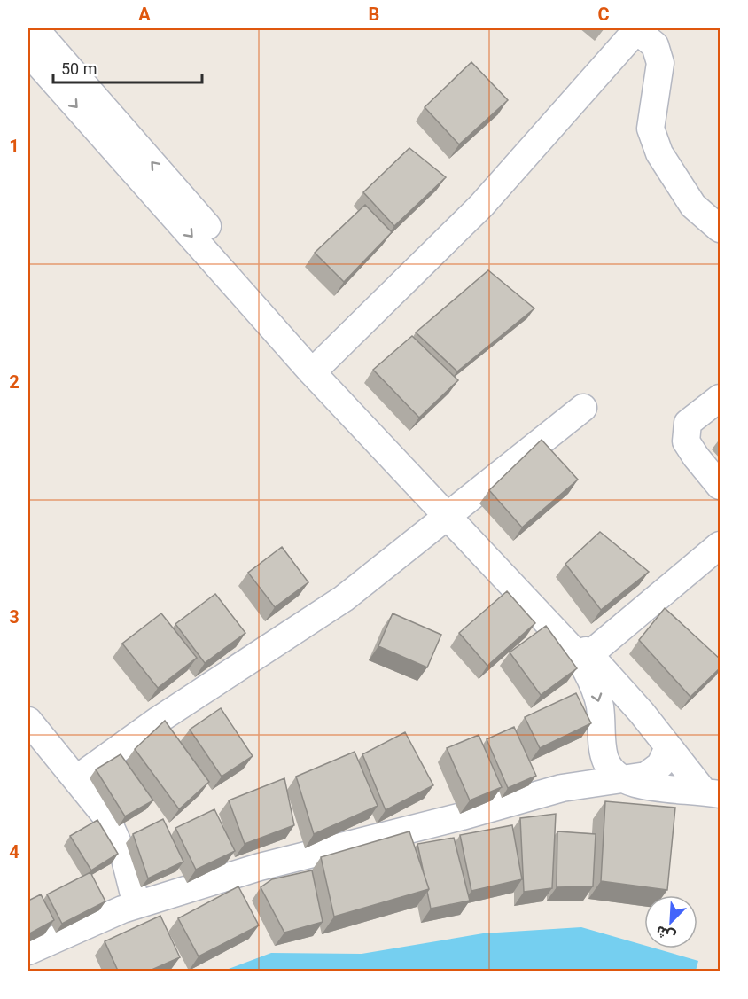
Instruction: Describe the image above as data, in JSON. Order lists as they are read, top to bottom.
{
  "scale_bar": "50 m",
  "north": "bottom left",
  "grid": {
    "columns": ["A", "B", "C"],
    "rows": [
      "1",
      "2",
      "3",
      "4"
    ]
  }
}
